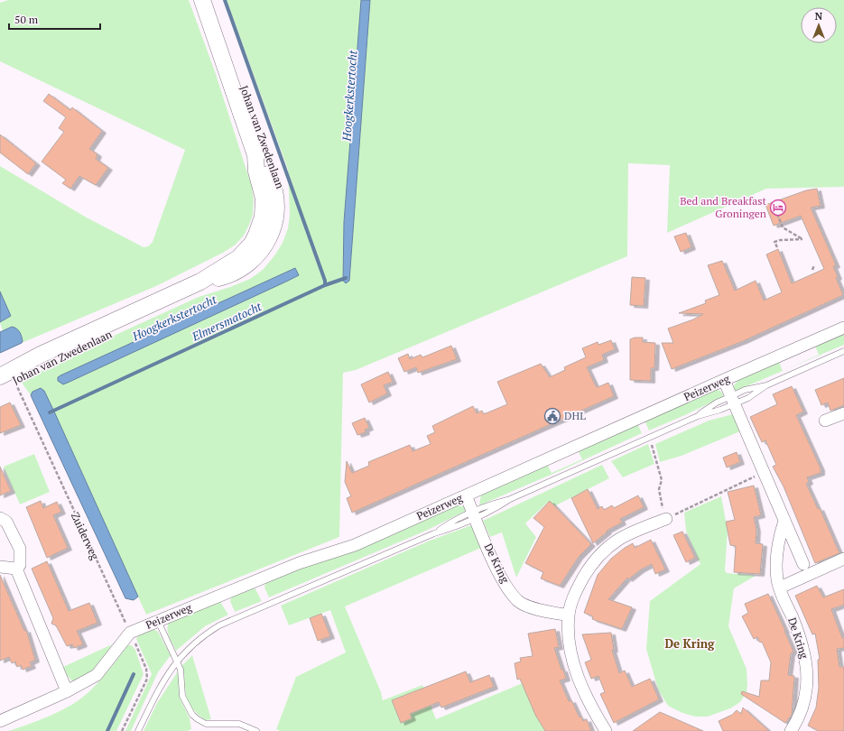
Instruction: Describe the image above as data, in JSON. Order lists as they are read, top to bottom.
{
  "streets": {
    "main road": ["Johan van Zwedenlaan"],
    "street": ["Peizerweg", "De Kring"],
    "path": ["Zuiderweg"]
  },
  "crossings": [
    ["Johan van Zwedenlaan", "Zuiderweg"],
    ["Peizerweg", "Zuiderweg"],
    ["Peizerweg", "De Kring"]
  ],
  "districts": ["De Kring"],
  "water": ["Hoogkerkstertocht", "Elmersmatocht"],
  "places": {
    "hotel": ["Bed and Breakfast Groningen"],
    "public building": ["DHL"]
  },
  "scale_bar": "50 m",
  "north": "top"
}
